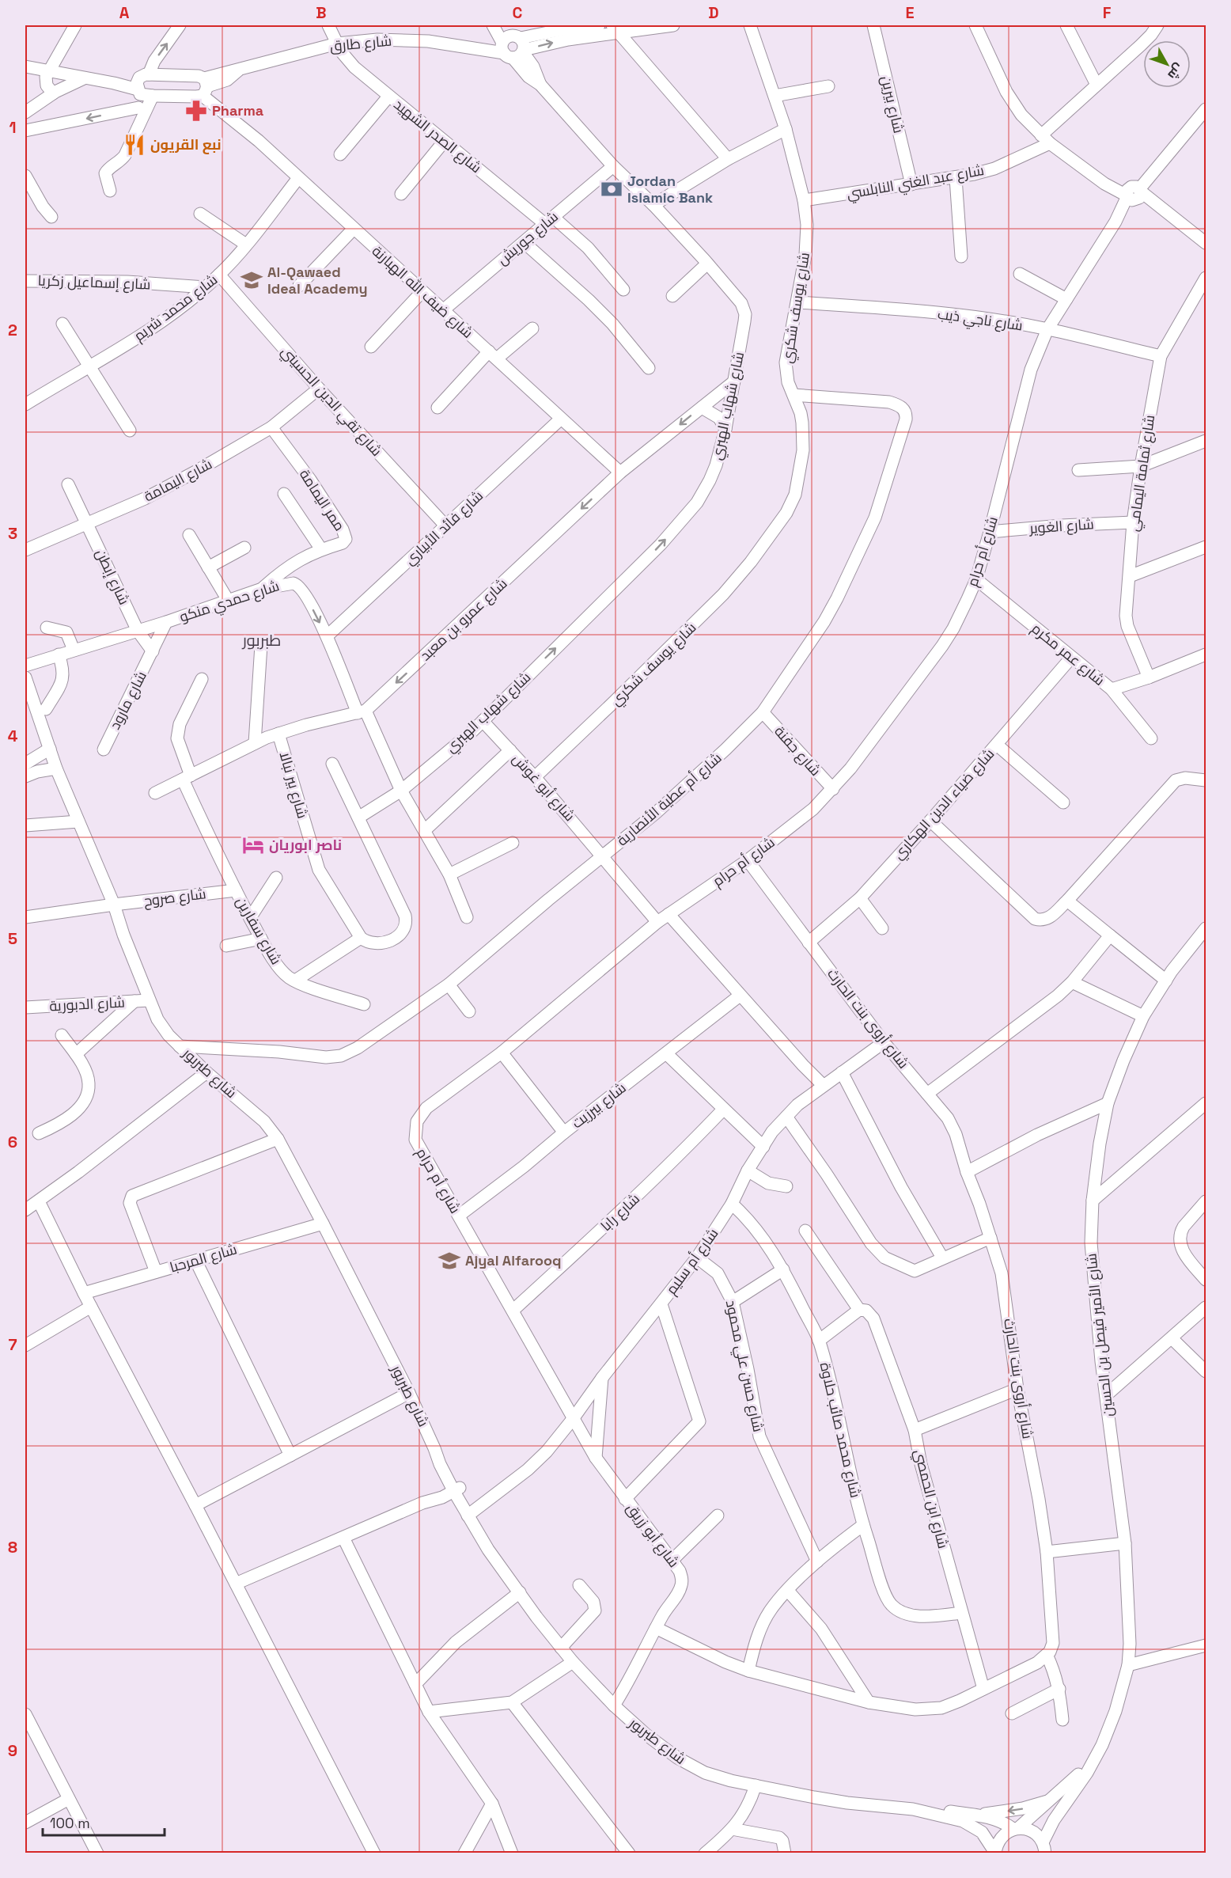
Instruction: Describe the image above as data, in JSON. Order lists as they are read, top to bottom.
{
  "streets": {
    "street": [
      "شارع طارق",
      "شارع بيرين",
      "شارع الصدر الشهيد",
      "شارع عبد الغني النابلسي",
      "شارع جوريش",
      "شارع إسماعيل زكريا",
      "شارع ضيف الله الهبارنة",
      "شارع محمد شريم",
      "شارع يوسف شكري",
      "شارع ناجي ذيب",
      "شارع تقي الدين الحسيني",
      "شارع شهاب الهبري",
      "شارع ثمامة اليمامي",
      "شارع اليمامة",
      "ممر اليمامة",
      "شارع الغوير",
      "شارع فائد الأبياري",
      "شارع أم حرام",
      "شارع إبطن",
      "شارع حمدي منكو",
      "شارع عمرو بن معبد",
      "شارع عمر مكرم",
      "شارع مارود",
      "شارع جفنة",
      "شارع بير نبالا",
      "شارع أبو غوش",
      "شارع أم عطية الأنصارية",
      "شارع ضياء الدين الهكاري",
      "شارع صروح",
      "شارع سفارين",
      "شارع الدبورية",
      "شارع أروى بنت الحارث",
      "شارع طبربور",
      "شارع بيرزيت",
      "شارع رابا",
      "شارع المرحبا",
      "شارع أم سليم",
      "شارع الأمير فيصل بن الحسين",
      "شارع حسن علي محمود",
      "شارع محمد صائب حلاوة",
      "شارع ابن الحمصي",
      "شارع أبو زريق"
    ]
  },
  "crossings": [
    ["شارع طارق", "شارع الصدر الشهيد"],
    ["شارع طارق", "شارع ضيف الله الهبارنة"],
    ["شارع طارق", "شارع شهاب الهبري"],
    ["شارع بيرين", "شارع عبد الغني النابلسي"],
    ["شارع الصدر الشهيد", "شارع جوريش"],
    ["شارع عبد الغني النابلسي", "شارع يوسف شكري"],
    ["شارع جوريش", "شارع ضيف الله الهبارنة"],
    ["شارع جوريش", "شارع شهاب الهبري"],
    ["شارع إسماعيل زكريا", "شارع محمد شريم"],
    ["شارع ضيف الله الهبارنة", "شارع محمد شريم"],
    ["شارع ضيف الله الهبارنة", "شارع فائد الأبياري"],
    ["شارع ضيف الله الهبارنة", "شارع عمرو بن معبد"],
    ["شارع محمد شريم", "شارع تقي الدين الحسيني"],
    ["شارع يوسف شكري", "شارع ناجي ذيب"],
    ["شارع يوسف شكري", "شارع أبو غوش"],
    ["شارع يوسف شكري", "شارع أم عطية الأنصارية"],
    ["شارع ناجي ذيب", "شارع ثمامة اليمامي"],
    ["شارع ناجي ذيب", "شارع أم حرام"],
    ["شارع تقي الدين الحسيني", "شارع اليمامة"],
    ["شارع تقي الدين الحسيني", "شارع فائد الأبياري"],
    ["شارع شهاب الهبري", "شارع حمدي منكو"],
    ["شارع شهاب الهبري", "شارع عمرو بن معبد"],
    ["شارع شهاب الهبري", "شارع أبو غوش"],
    ["شارع ثمامة اليمامي", "شارع الغوير"],
    ["شارع اليمامة", "ممر اليمامة"],
    ["شارع اليمامة", "شارع إبطن"],
    ["ممر اليمامة", "شارع حمدي منكو"],
    ["شارع الغوير", "شارع أم حرام"],
    ["شارع فائد الأبياري", "شارع حمدي منكو"],
    ["شارع أم حرام", "شارع عمر مكرم"],
    ["شارع أم حرام", "شارع جفنة"],
    ["شارع أم حرام", "شارع أبو غوش"],
    ["شارع أم حرام", "شارع أروى بنت الحارث"],
    ["شارع أم حرام", "شارع بيرزيت"],
    ["شارع أم حرام", "شارع رابا"],
    ["شارع أم حرام", "شارع أم سليم"],
    ["شارع أم حرام", "شارع أبو زريق"],
    ["شارع إبطن", "شارع حمدي منكو"],
    ["شارع حمدي منكو", "شارع عمرو بن معبد"],
    ["شارع حمدي منكو", "شارع مارود"],
    ["شارع عمر مكرم", "شارع ضياء الدين الهكاري"],
    ["شارع جفنة", "شارع أم عطية الأنصارية"],
    ["شارع أبو غوش", "شارع أم عطية الأنصارية"],
    ["شارع أم عطية الأنصارية", "شارع طبربور"],
    ["شارع ضياء الدين الهكاري", "شارع أروى بنت الحارث"],
    ["شارع صروح", "شارع سفارين"],
    ["شارع صروح", "شارع طبربور"],
    ["شارع الدبورية", "شارع طبربور"],
    ["شارع أروى بنت الحارث", "شارع أم سليم"],
    ["شارع طبربور", "شارع المرحبا"],
    ["شارع طبربور", "شارع أم سليم"],
    ["شارع طبربور", "شارع الأمير فيصل بن الحسين"],
    ["شارع طبربور", "شارع أبو زريق"],
    ["شارع أم سليم", "شارع حسن علي محمود"],
    ["شارع أم سليم", "شارع محمد صائب حلاوة"],
    ["شارع أم سليم", "شارع أبو زريق"],
    ["شارع محمد صائب حلاوة", "شارع ابن الحمصي"]
  ],
  "one_way": ["شارع شهاب الهبري", "شارع عمرو بن معبد"],
  "districts": ["طبربور"],
  "places": {
    "pharmacy": ["Pharma"],
    "restaurant": ["نبع القريون"],
    "bank": ["Jordan Islamic Bank"],
    "school or university": ["Al-Qawaed Ideal Academy", "Ajyal Alfarooq"],
    "hotel": ["ناصر ابوريان"]
  },
  "scale_bar": "100 m",
  "north": "bottom right",
  "grid": {
    "columns": [
      "A",
      "B",
      "C",
      "D",
      "E",
      "F"
    ],
    "rows": [
      "1",
      "2",
      "3",
      "4",
      "5",
      "6",
      "7",
      "8",
      "9"
    ]
  }
}
